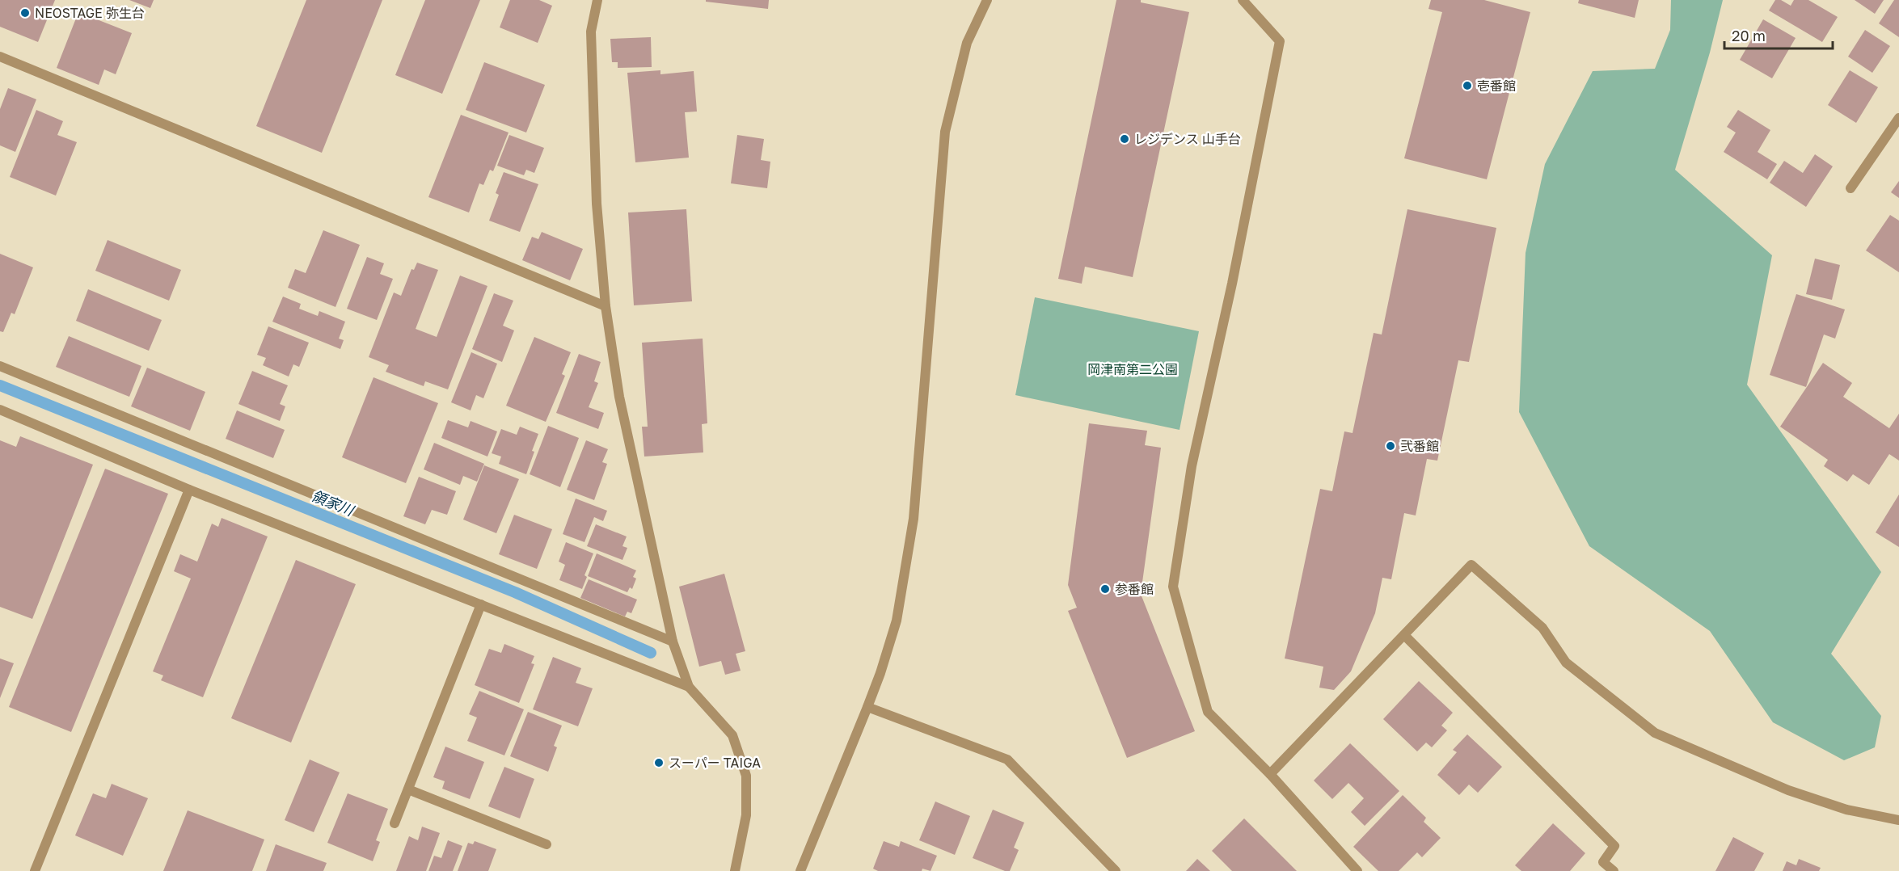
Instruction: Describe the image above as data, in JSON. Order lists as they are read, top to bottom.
{
  "water": ["領家川"],
  "parks": ["岡津南第二公園"],
  "places": [
    "NEOSTAGE 弥生台",
    "壱番館",
    "レジデンス 山手台",
    "弐番館",
    "参番館",
    "スーパー TAIGA"
  ],
  "scale_bar": "20 m"
}
